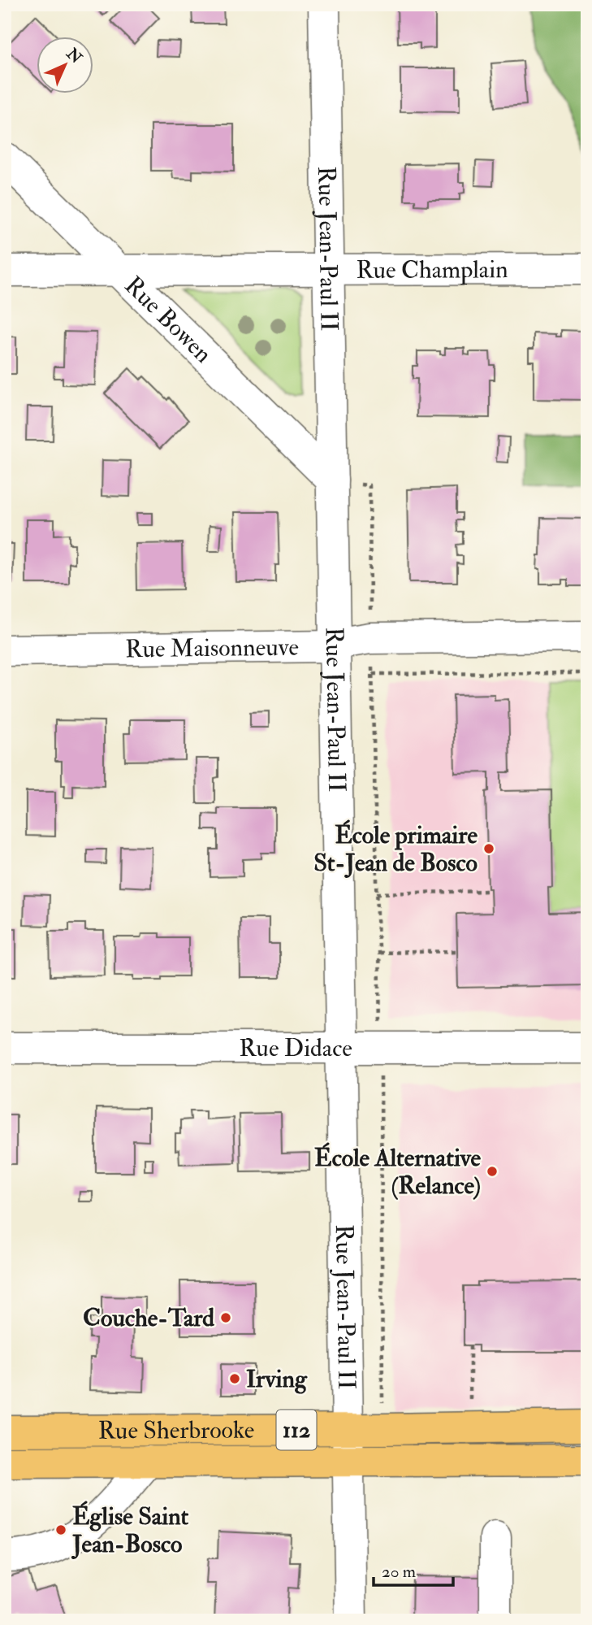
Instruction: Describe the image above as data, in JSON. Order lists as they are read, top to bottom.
{
  "streets": {
    "main road": ["Rue Sherbrooke", "112"],
    "street": [
      "Rue Jean-Paul II",
      "Rue Champlain",
      "Rue Bowen",
      "Rue Maisonneuve",
      "Rue Didace"
    ]
  },
  "crossings": [
    ["Rue Jean-Paul II", "Rue Champlain"],
    ["Rue Jean-Paul II", "Rue Bowen"],
    ["Rue Jean-Paul II", "Rue Maisonneuve"],
    ["Rue Jean-Paul II", "Rue Didace"],
    ["Rue Jean-Paul II", "Rue Sherbrooke"],
    ["Rue Champlain", "Rue Bowen"]
  ],
  "places": [
    "École primaire St-Jean de Bosco",
    "École Alternative (Relance)",
    "Couche-Tard",
    "Irving",
    "Église Saint Jean-Bosco"
  ],
  "scale_bar": "20 m",
  "north": "top right"
}
